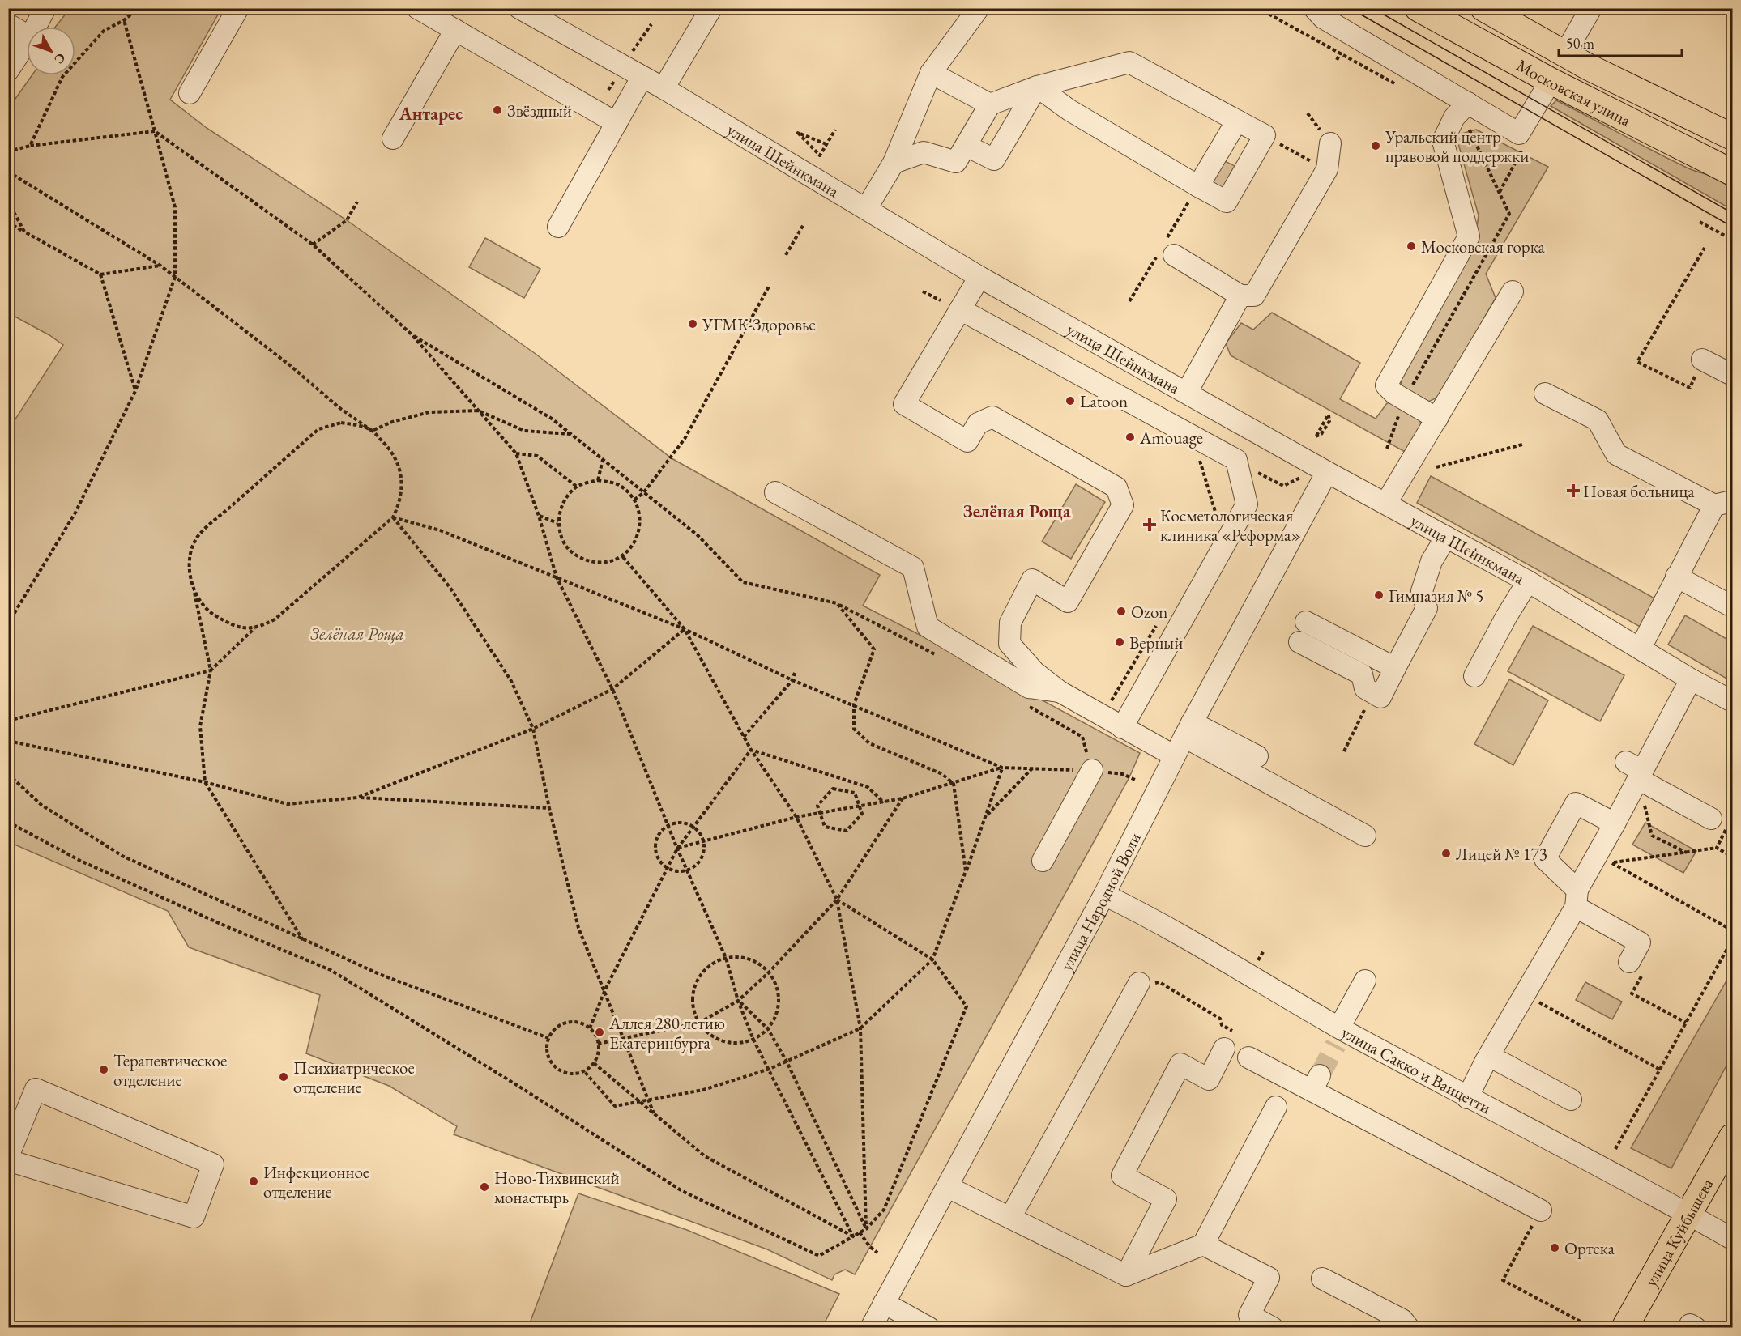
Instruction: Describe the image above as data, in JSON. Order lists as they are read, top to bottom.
{
  "streets": {
    "main road": ["Московская улица", "улица Куйбышева"],
    "street": ["улица Шейнкмана", "улица Народной Воли", "улица Сакко и Ванцетти"]
  },
  "crossings": [
    ["улица Шейнкмана", "улица Народной Воли"],
    ["улица Народной Воли", "улица Сакко и Ванцетти"],
    ["улица Сакко и Ванцетти", "улица Куйбышева"]
  ],
  "districts": ["Антарес", "Зелёная Роща"],
  "parks": ["Зелёная Роща"],
  "places": {
    "other": [
      "Звёздный",
      "Уральский центр правовой поддержки",
      "Московская горка",
      "УГМК-Здоровье",
      "Latoon",
      "Amouage",
      "Гимназия № 5",
      "Ozon",
      "Верный",
      "Лицей № 173",
      "Аллея 280 летию Екатеринбурга",
      "Терапевтическое отделение",
      "Психиатрическое отделение",
      "Инфекционное отделение",
      "Ново-Тихвинский монастырь",
      "Ортека"
    ],
    "health": ["Новая больница", "Косметологическая клиника «Реформа»"]
  },
  "scale_bar": "50 m",
  "north": "bottom right"
}
